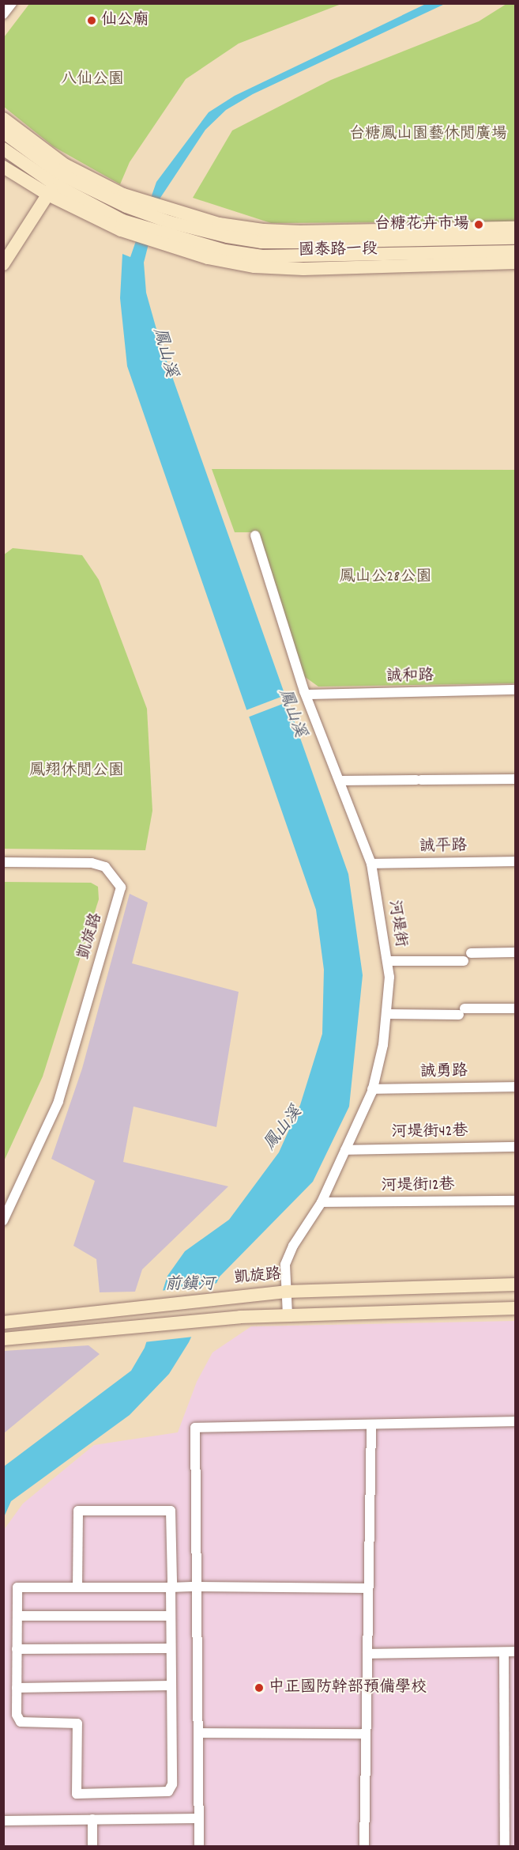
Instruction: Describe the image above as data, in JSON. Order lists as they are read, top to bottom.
{
  "streets": {
    "street": [
      "國泰路一段",
      "誠和路",
      "誠平路",
      "河堤街",
      "凱旋路",
      "誠勇路",
      "河堤街42巷",
      "河堤街12巷"
    ]
  },
  "crossings": [
    ["誠和路", "河堤街"],
    ["誠平路", "河堤街"],
    ["河堤街", "凱旋路"],
    ["河堤街", "誠勇路"],
    ["河堤街", "河堤街42巷"],
    ["河堤街", "河堤街12巷"]
  ],
  "water": ["鳳山溪", "前鎮河"],
  "parks": [
    "八仙公園",
    "台糖鳳山園藝休閒廣場",
    "鳳山公28公園",
    "鳳翔休閒公園"
  ],
  "places": ["仙公廟", "台糖花卉市場", "中正國防幹部預備學校"]
}
